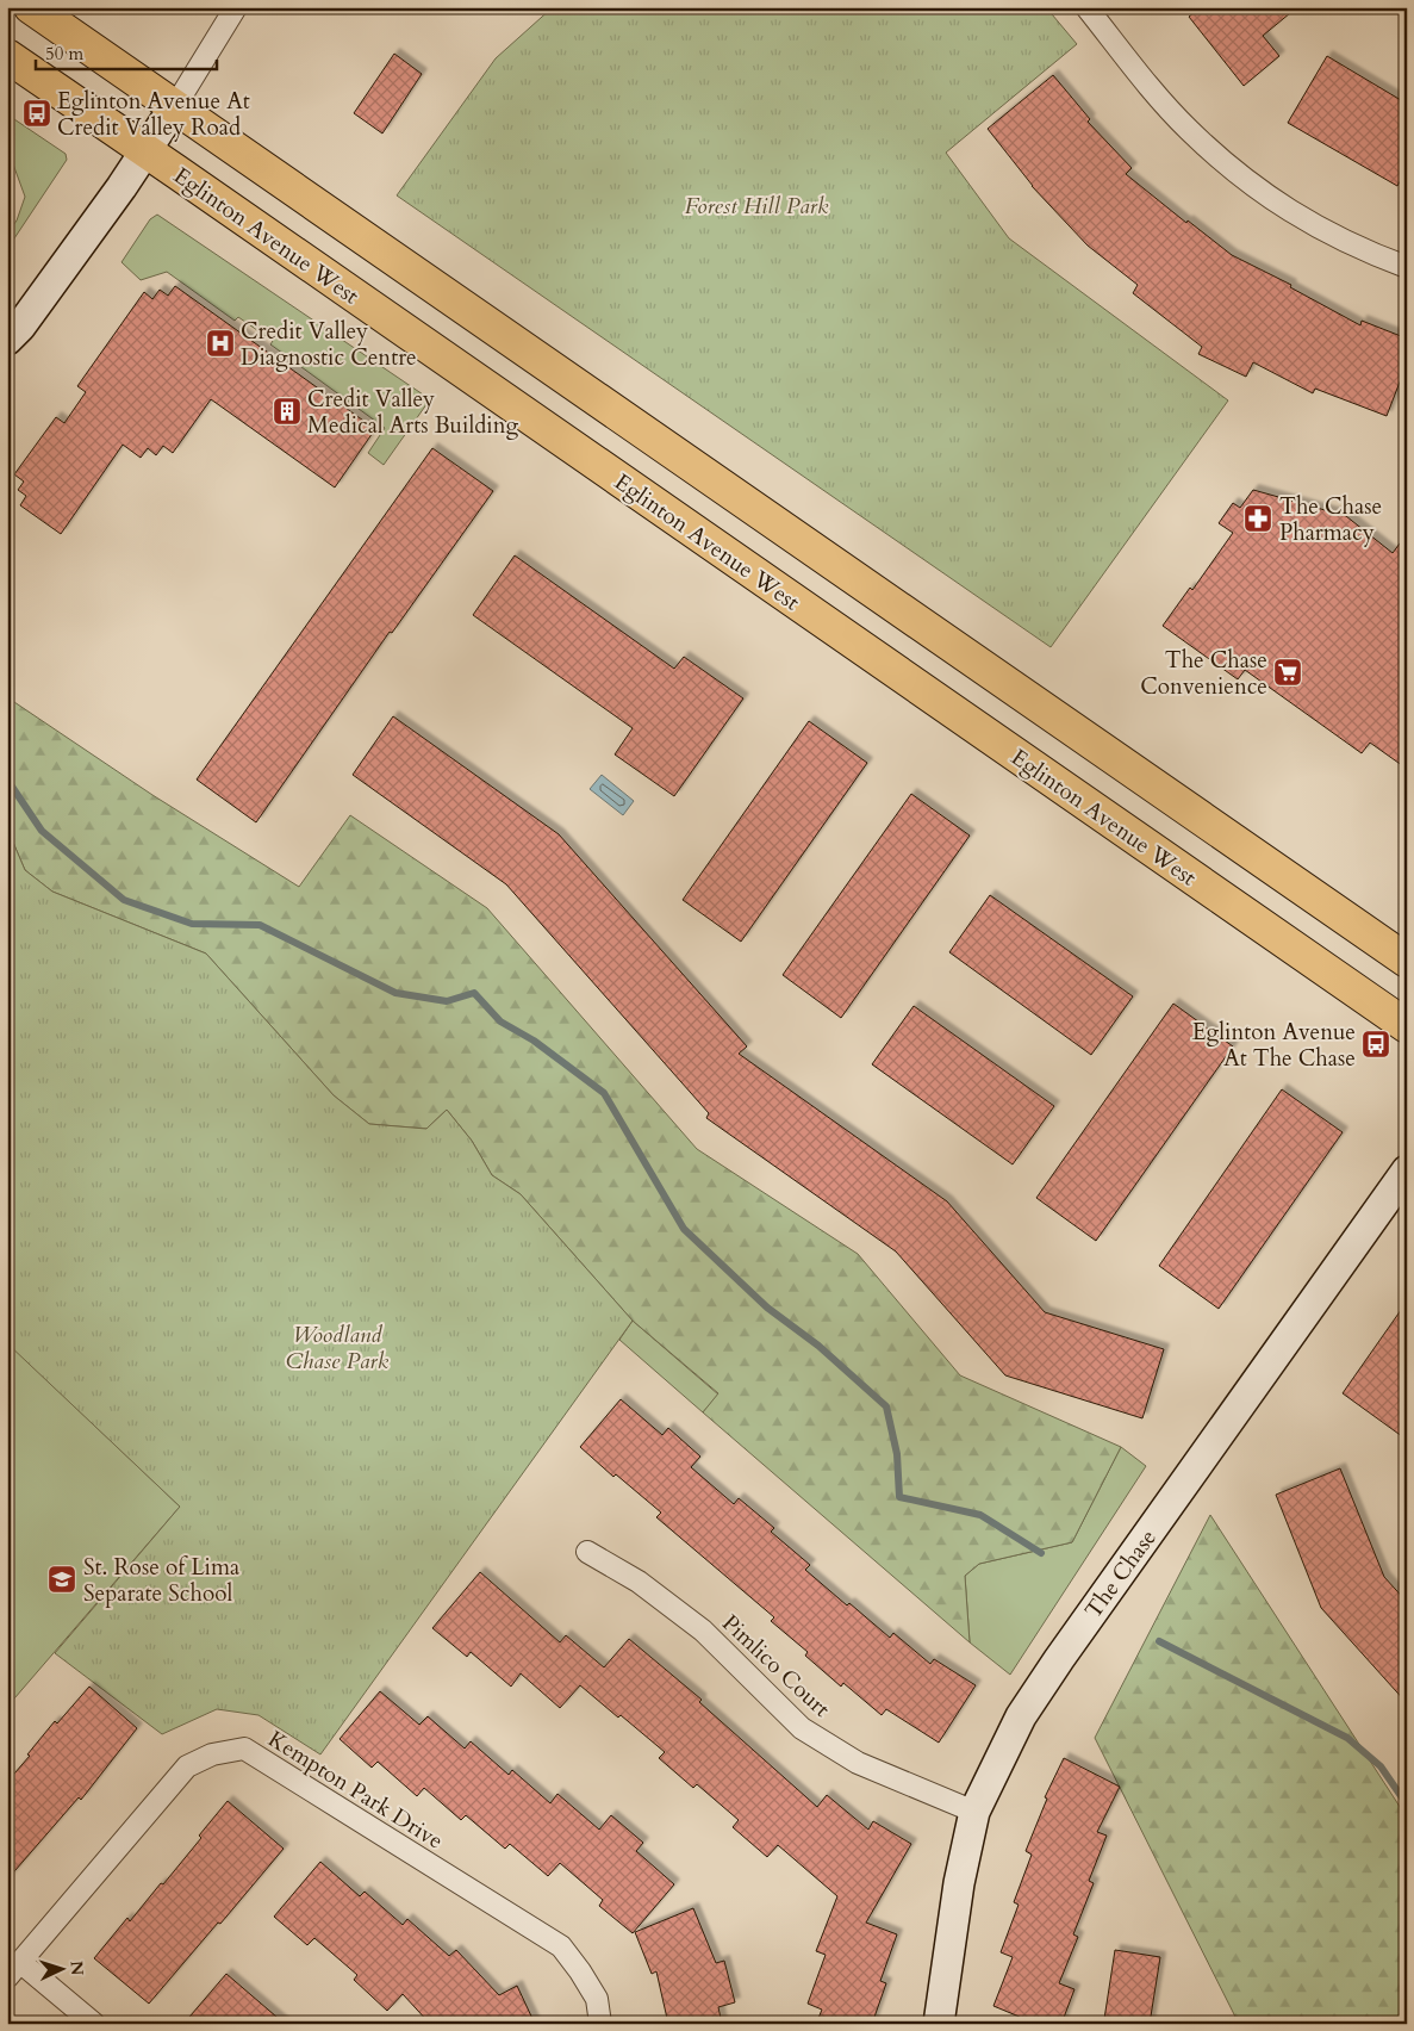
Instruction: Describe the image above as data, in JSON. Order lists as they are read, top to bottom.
{
  "streets": {
    "main road": ["Eglinton Avenue West"],
    "street": ["The Chase", "Pimlico Court", "Kempton Park Drive"]
  },
  "crossings": [
    ["The Chase", "Pimlico Court"]
  ],
  "parks": ["Forest Hill Park", "Woodland Chase Park"],
  "places": {
    "bus stop": ["Eglinton Avenue At Credit Valley Road", "Eglinton Avenue At The Chase"],
    "hospital": ["Credit Valley Diagnostic Centre"],
    "building": ["Credit Valley Medical Arts Building"],
    "pharmacy": ["The Chase Pharmacy"],
    "supermarket": ["The Chase Convenience"],
    "school or university": ["St. Rose of Lima Separate School"]
  },
  "scale_bar": "50 m",
  "north": "right"
}
